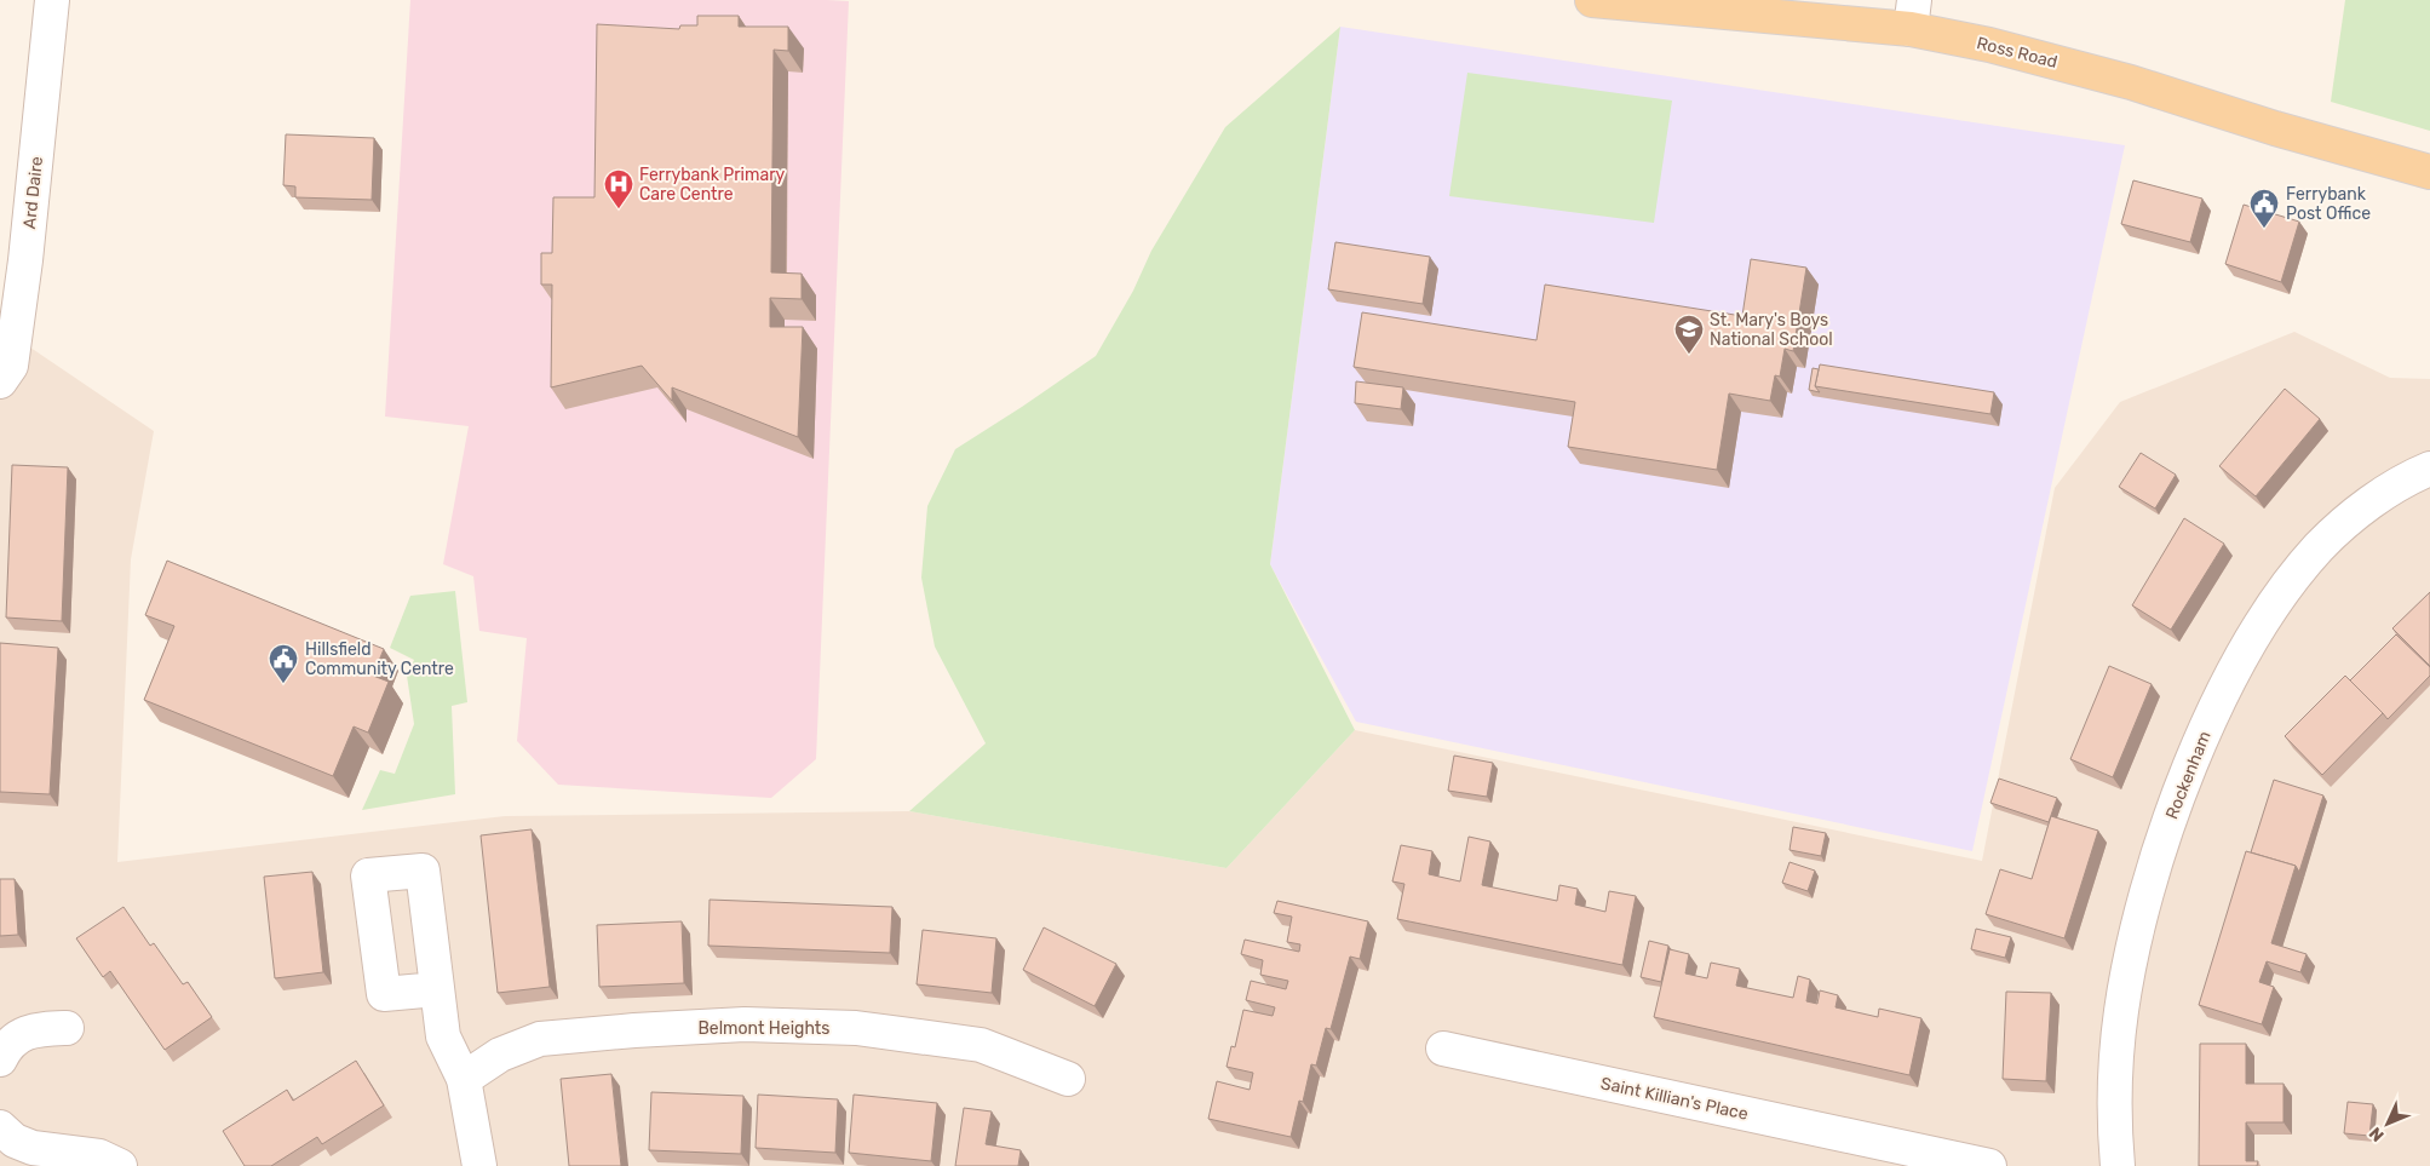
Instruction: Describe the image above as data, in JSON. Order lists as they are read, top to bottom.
{
  "streets": {
    "main road": ["Ross Road"],
    "street": [
      "Ard Daire",
      "Rockenham",
      "Belmont Heights",
      "Saint Killian's Place"
    ]
  },
  "places": {
    "hospital": ["Ferrybank Primary Care Centre"],
    "public building": ["Ferrybank Post Office", "Hillsfield Community Centre"],
    "school or university": ["St. Mary's Boys National School"]
  },
  "north": "bottom left"
}
